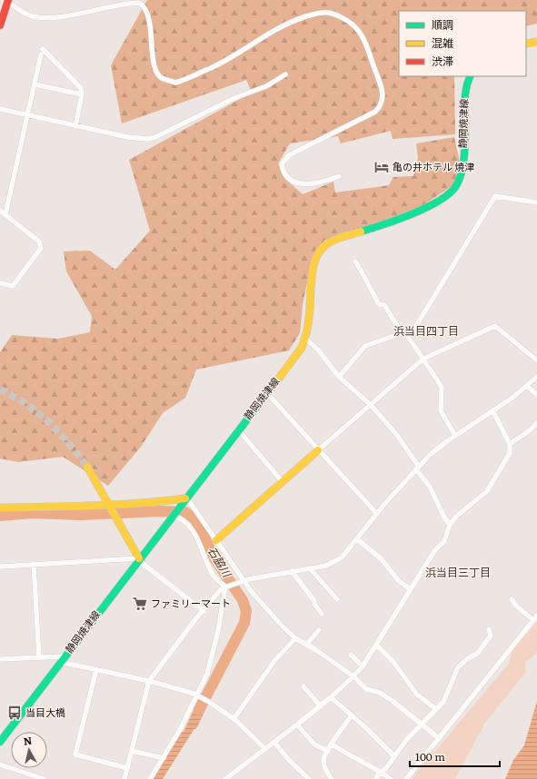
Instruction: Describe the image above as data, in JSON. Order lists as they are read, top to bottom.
{
  "streets": {
    "main road": ["静岡焼津線"]
  },
  "districts": ["浜当目四丁目", "浜当目三丁目"],
  "water": ["石脇川"],
  "places": {
    "hotel": ["亀の井ホテル 焼津"],
    "supermarket": ["ファミリーマート"],
    "bus stop": ["当目大橋"]
  },
  "legend": ["順調", "混雑", "渋滞"],
  "scale_bar": "100 m",
  "north": "top"
}
